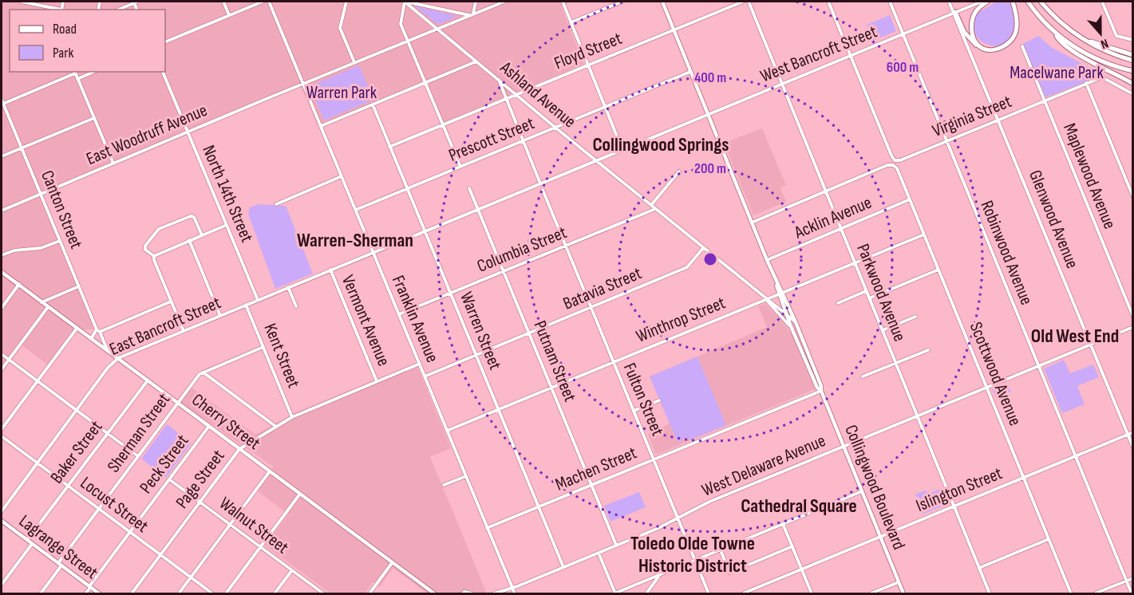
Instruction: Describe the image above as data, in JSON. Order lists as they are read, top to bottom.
{
  "streets": {
    "main road": ["Cherry Street", "Collingwood Boulevard", "Lagrange Street"],
    "street": [
      "Floyd Street",
      "West Bancroft Street",
      "Ashland Avenue",
      "Virginia Street",
      "East Woodruff Avenue",
      "Prescott Street",
      "Maplewood Avenue",
      "North 14th Street",
      "Canton Street",
      "Acklin Avenue",
      "Glenwood Avenue",
      "Columbia Street",
      "Robinwood Avenue",
      "Batavia Street",
      "Parkwood Avenue",
      "Franklin Avenue",
      "Winthrop Street",
      "Vermont Avenue",
      "East Bancroft Street",
      "Warren Street",
      "Kent Street",
      "Putnam Street",
      "Scottwood Avenue",
      "Fulton Street",
      "Sherman Street",
      "Baker Street",
      "Peck Street",
      "West Delaware Avenue",
      "Machen Street",
      "Page Street",
      "Islington Street",
      "Locust Street",
      "Walnut Street"
    ]
  },
  "crossings": [
    ["Floyd Street", "Ashland Avenue"],
    ["Floyd Street", "Warren Street"],
    ["Floyd Street", "Collingwood Boulevard"],
    ["West Bancroft Street", "Ashland Avenue"],
    ["West Bancroft Street", "Virginia Street"],
    ["West Bancroft Street", "Glenwood Avenue"],
    ["West Bancroft Street", "Robinwood Avenue"],
    ["West Bancroft Street", "Parkwood Avenue"],
    ["West Bancroft Street", "Franklin Avenue"],
    ["West Bancroft Street", "East Bancroft Street"],
    ["West Bancroft Street", "Warren Street"],
    ["West Bancroft Street", "Putnam Street"],
    ["West Bancroft Street", "Collingwood Boulevard"],
    ["Ashland Avenue", "East Woodruff Avenue"],
    ["Ashland Avenue", "Prescott Street"],
    ["Ashland Avenue", "Columbia Street"],
    ["Ashland Avenue", "Batavia Street"],
    ["Ashland Avenue", "Winthrop Street"],
    ["Ashland Avenue", "Collingwood Boulevard"],
    ["Virginia Street", "Maplewood Avenue"],
    ["Virginia Street", "Glenwood Avenue"],
    ["Virginia Street", "Robinwood Avenue"],
    ["East Woodruff Avenue", "North 14th Street"],
    ["East Woodruff Avenue", "Canton Street"],
    ["East Woodruff Avenue", "Franklin Avenue"],
    ["Prescott Street", "Franklin Avenue"],
    ["Prescott Street", "Warren Street"],
    ["Prescott Street", "Collingwood Boulevard"],
    ["North 14th Street", "East Bancroft Street"],
    ["Canton Street", "Cherry Street"],
    ["Acklin Avenue", "Parkwood Avenue"],
    ["Acklin Avenue", "Scottwood Avenue"],
    ["Acklin Avenue", "Collingwood Boulevard"],
    ["Glenwood Avenue", "West Delaware Avenue"],
    ["Glenwood Avenue", "Islington Street"],
    ["Columbia Street", "Franklin Avenue"],
    ["Columbia Street", "Warren Street"],
    ["Columbia Street", "Putnam Street"],
    ["Columbia Street", "Fulton Street"],
    ["Robinwood Avenue", "West Delaware Avenue"],
    ["Robinwood Avenue", "Islington Street"],
    ["Batavia Street", "Franklin Avenue"],
    ["Batavia Street", "Warren Street"],
    ["Batavia Street", "Putnam Street"],
    ["Batavia Street", "Fulton Street"],
    ["Parkwood Avenue", "Winthrop Street"],
    ["Parkwood Avenue", "Scottwood Avenue"],
    ["Parkwood Avenue", "West Delaware Avenue"],
    ["Parkwood Avenue", "Islington Street"],
    ["Franklin Avenue", "Winthrop Street"],
    ["Franklin Avenue", "East Bancroft Street"],
    ["Franklin Avenue", "West Delaware Avenue"],
    ["Franklin Avenue", "Machen Street"],
    ["Franklin Avenue", "Page Street"],
    ["Winthrop Street", "Warren Street"],
    ["Winthrop Street", "Putnam Street"],
    ["Winthrop Street", "Scottwood Avenue"],
    ["Winthrop Street", "Fulton Street"],
    ["Winthrop Street", "Collingwood Boulevard"],
    ["Vermont Avenue", "East Bancroft Street"],
    ["Vermont Avenue", "Page Street"],
    ["East Bancroft Street", "Kent Street"],
    ["East Bancroft Street", "Cherry Street"],
    ["East Bancroft Street", "Locust Street"],
    ["Warren Street", "West Delaware Avenue"],
    ["Warren Street", "Machen Street"],
    ["Kent Street", "Sherman Street"],
    ["Kent Street", "Page Street"],
    ["Putnam Street", "West Delaware Avenue"],
    ["Putnam Street", "Machen Street"],
    ["Scottwood Avenue", "West Delaware Avenue"],
    ["Scottwood Avenue", "Islington Street"],
    ["Fulton Street", "West Delaware Avenue"],
    ["Fulton Street", "Machen Street"],
    ["Cherry Street", "Sherman Street"],
    ["Cherry Street", "Baker Street"],
    ["Cherry Street", "Peck Street"],
    ["Cherry Street", "Page Street"],
    ["Sherman Street", "Locust Street"],
    ["Sherman Street", "Lagrange Street"],
    ["Baker Street", "Locust Street"],
    ["Baker Street", "Lagrange Street"],
    ["Peck Street", "Locust Street"],
    ["Peck Street", "Walnut Street"],
    ["Peck Street", "Lagrange Street"],
    ["West Delaware Avenue", "Collingwood Boulevard"],
    ["Machen Street", "Collingwood Boulevard"],
    ["Page Street", "Locust Street"],
    ["Page Street", "Walnut Street"],
    ["Collingwood Boulevard", "Islington Street"]
  ],
  "districts": [
    "Collingwood Springs",
    "Warren-Sherman",
    "Old West End",
    "Cathedral Square",
    "Toledo Olde Towne Historic District"
  ],
  "parks": ["Macelwane Park", "Warren Park"],
  "legend": ["Road", "Park"],
  "north": "bottom",
  "rings": ["600 m", "400 m", "200 m"]
}
